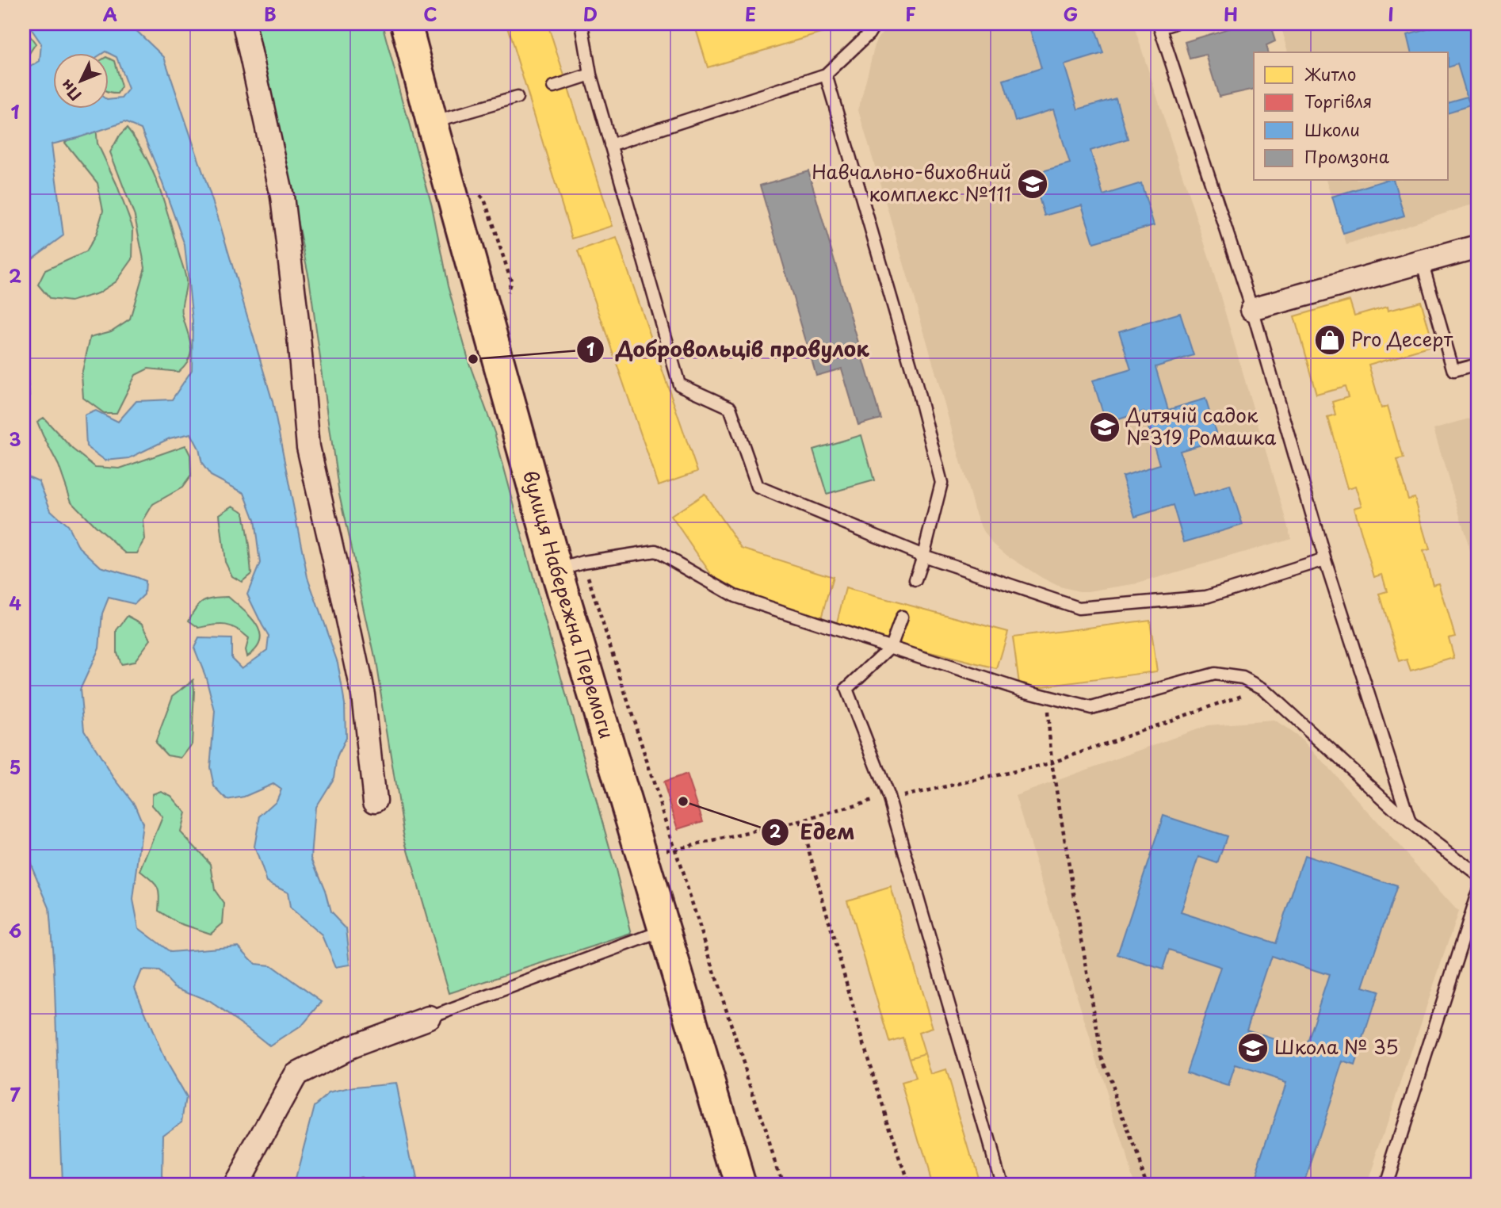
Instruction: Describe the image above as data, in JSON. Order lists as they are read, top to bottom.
{
  "streets": {
    "main road": ["вулиця Набережна Перемоги"]
  },
  "places": {
    "school or university": ["Навчально-виховний комплекс №111", "Дитячій садок №319 Ромашка", "Школа № 35"],
    "shop": ["Pro Десерт"],
    "other": ["Добровольців провулок", "Едем"]
  },
  "legend": [
    "Житло",
    "Торгівля",
    "Школи",
    "Промзона"
  ],
  "north": "bottom left",
  "grid": {
    "columns": [
      "A",
      "B",
      "C",
      "D",
      "E",
      "F",
      "G",
      "H",
      "I"
    ],
    "rows": [
      "1",
      "2",
      "3",
      "4",
      "5",
      "6",
      "7"
    ]
  }
}
